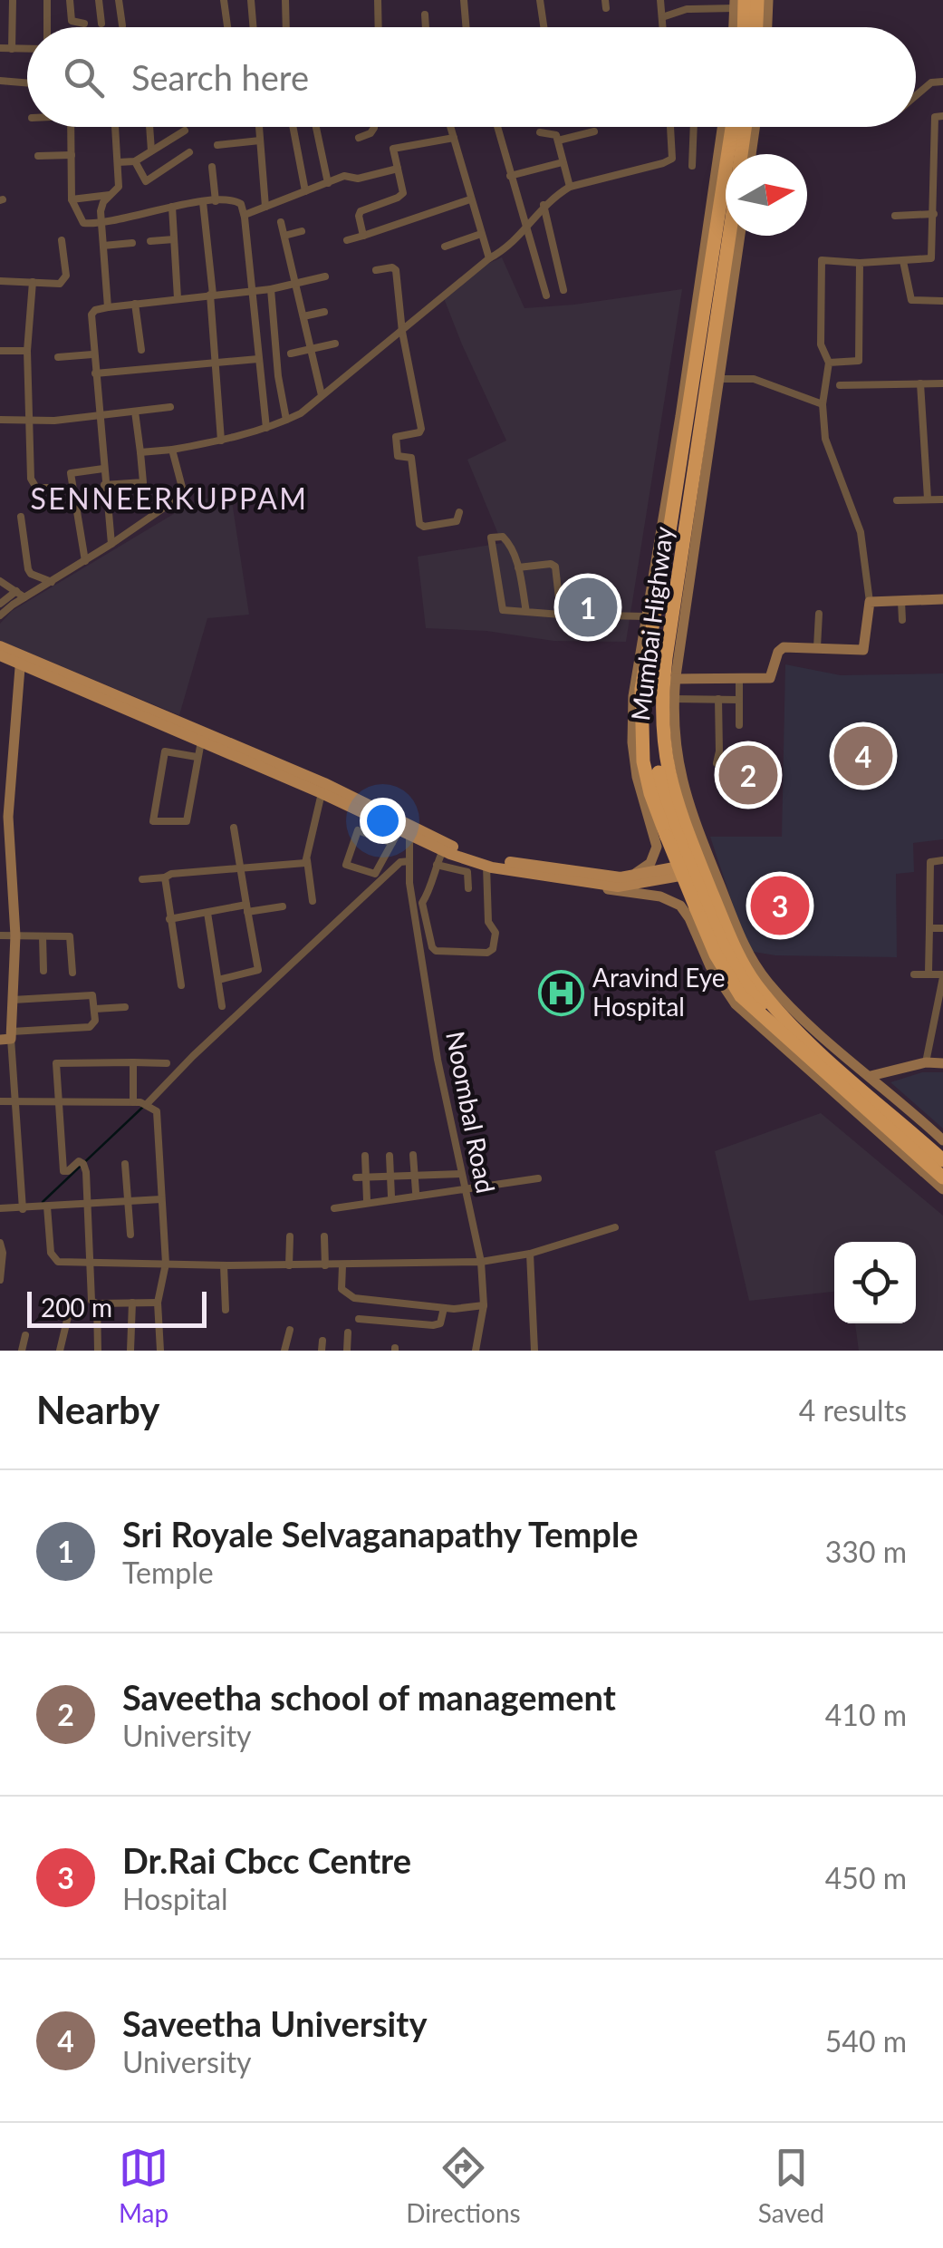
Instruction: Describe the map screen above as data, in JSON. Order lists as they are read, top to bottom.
{
  "streets": {
    "highway": ["Mumbai Highway"],
    "street": ["Noombal Road"]
  },
  "districts": ["SENNEERKUPPAM"],
  "places": {
    "hospital": ["Aravind Eye Hospital"]
  },
  "scale_bar": "200 m",
  "north": "right",
  "page": {
    "search": "Search here",
    "pins": [
      "1",
      "4",
      "2",
      "3"
    ],
    "scale": "200 m",
    "heading": ["Nearby", "4 results"],
    "list": [
      {
        "mark": "1",
        "name": "Sri Royale Selvaganapathy Temple",
        "note": "Temple",
        "value": "330 m"
      },
      {
        "mark": "2",
        "name": "Saveetha school of management",
        "note": "University",
        "value": "410 m"
      },
      {
        "mark": "3",
        "name": "Dr.Rai Cbcc Centre",
        "note": "Hospital",
        "value": "450 m"
      },
      {
        "mark": "4",
        "name": "Saveetha University",
        "note": "University",
        "value": "540 m"
      }
    ],
    "nav": ["Map", "Directions", "Saved"]
  }
}
